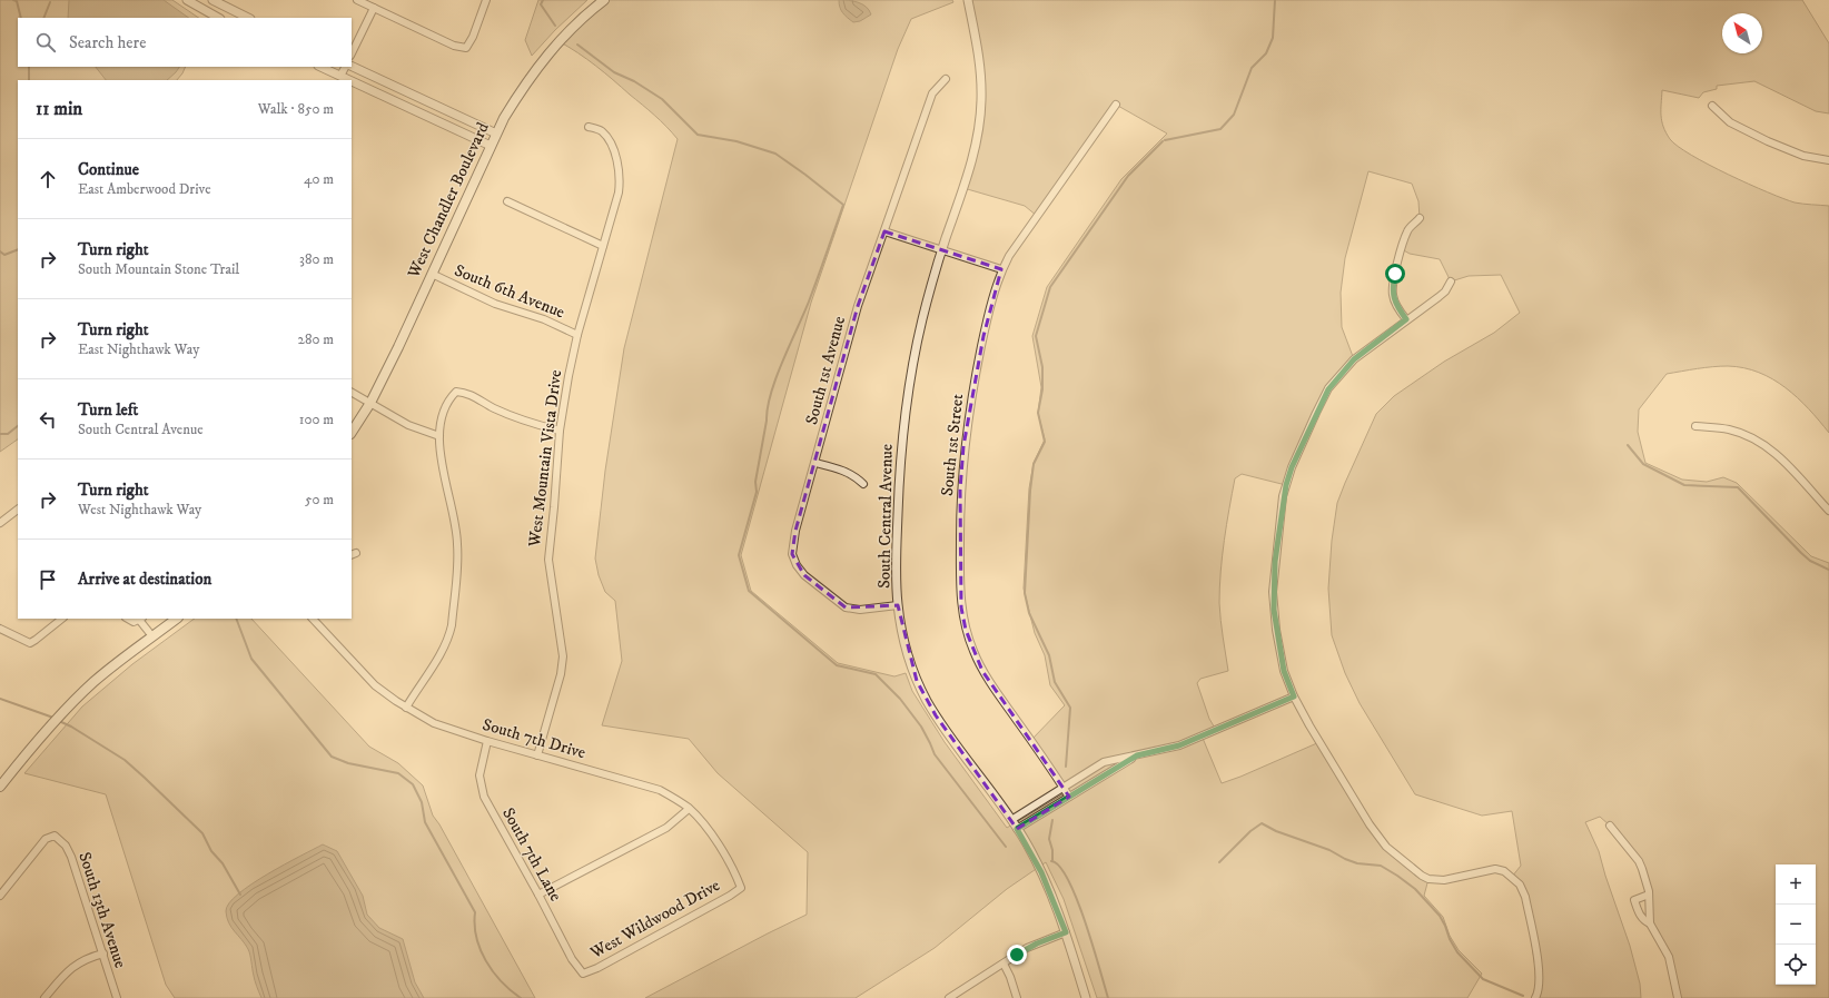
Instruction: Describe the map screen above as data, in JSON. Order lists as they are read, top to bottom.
{
  "streets": {
    "main road": ["West Chandler Boulevard"],
    "street": [
      "South 6th Avenue",
      "South 1st Avenue",
      "South 1st Street",
      "West Mountain Vista Drive",
      "South Central Avenue",
      "South 7th Drive",
      "South 7th Lane",
      "South 13th Avenue",
      "West Wildwood Drive"
    ]
  },
  "crossings": [
    ["West Chandler Boulevard", "South 6th Avenue"],
    ["South 6th Avenue", "West Mountain Vista Drive"],
    ["South 1st Avenue", "South Central Avenue"],
    ["West Mountain Vista Drive", "South 7th Drive"],
    ["South 7th Drive", "South 7th Lane"],
    ["South 7th Drive", "West Wildwood Drive"],
    ["South 7th Lane", "West Wildwood Drive"]
  ],
  "north": "top left",
  "page": {
    "search": "Search here",
    "heading": ["11 min", "Walk · 850 m"],
    "list": [
      ["Continue", "East Amberwood Drive", "40 m"],
      ["Turn right", "South Mountain Stone Trail", "380 m"],
      ["Turn right", "East Nighthawk Way", "280 m"],
      ["Turn left", "South Central Avenue", "100 m"],
      ["Turn right", "West Nighthawk Way", "50 m"],
      "Arrive at destination"
    ],
    "map_buttons": ["+", "−"]
  }
}
